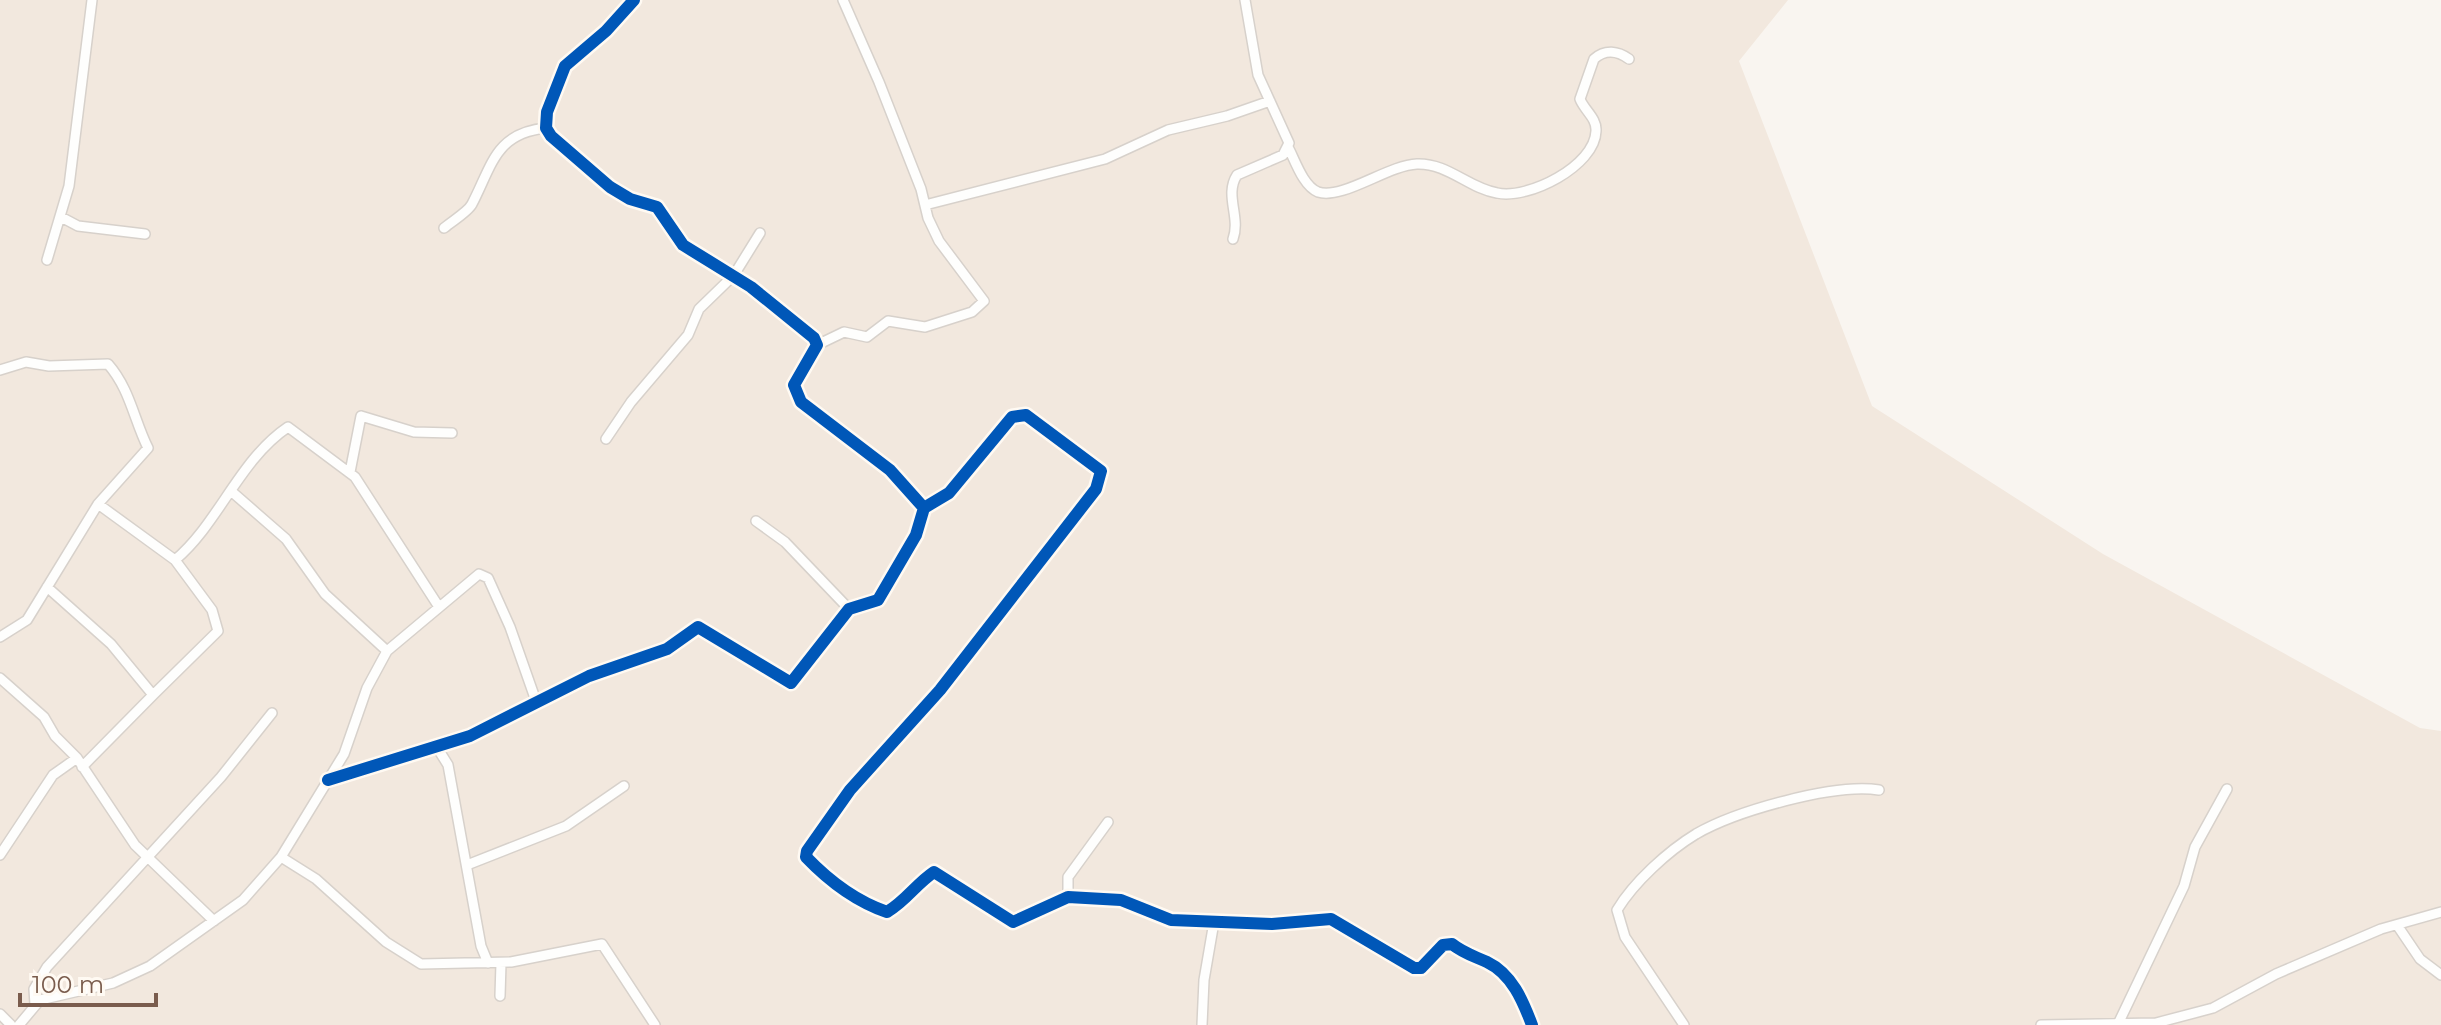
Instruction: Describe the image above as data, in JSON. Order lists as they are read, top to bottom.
{
  "scale_bar": "100 m"
}
